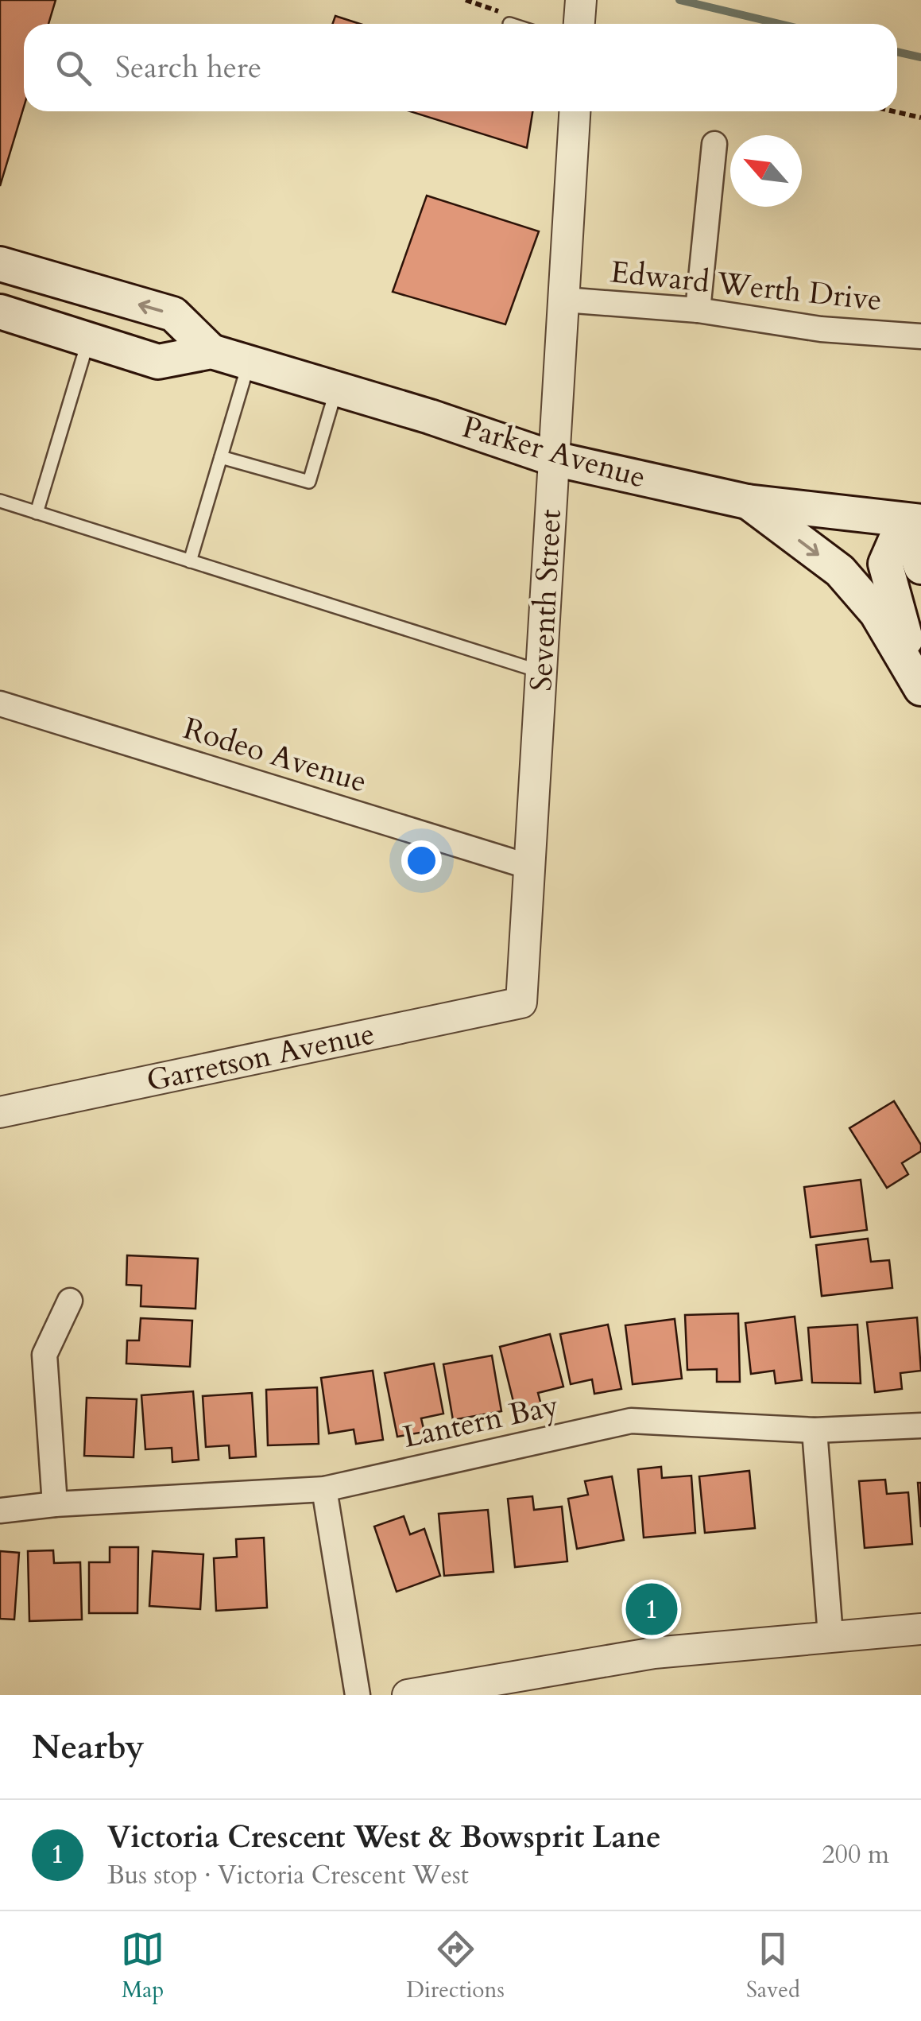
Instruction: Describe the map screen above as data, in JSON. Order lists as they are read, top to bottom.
{
  "streets": {
    "main road": ["Parker Avenue"],
    "street": [
      "Edward Werth Drive",
      "Seventh Street",
      "Rodeo Avenue",
      "Garretson Avenue",
      "Lantern Bay"
    ]
  },
  "crossings": [
    ["Edward Werth Drive", "Seventh Street"],
    ["Parker Avenue", "Seventh Street"],
    ["Seventh Street", "Rodeo Avenue"],
    ["Seventh Street", "Garretson Avenue"]
  ],
  "north": "top left",
  "page": {
    "search": "Search here",
    "pins": "1",
    "heading": "Nearby",
    "list": [
      {
        "mark": "1",
        "name": "Victoria Crescent West & Bowsprit Lane",
        "note": "Bus stop · Victoria Crescent West",
        "value": "200 m"
      }
    ],
    "nav": ["Map", "Directions", "Saved"]
  }
}
